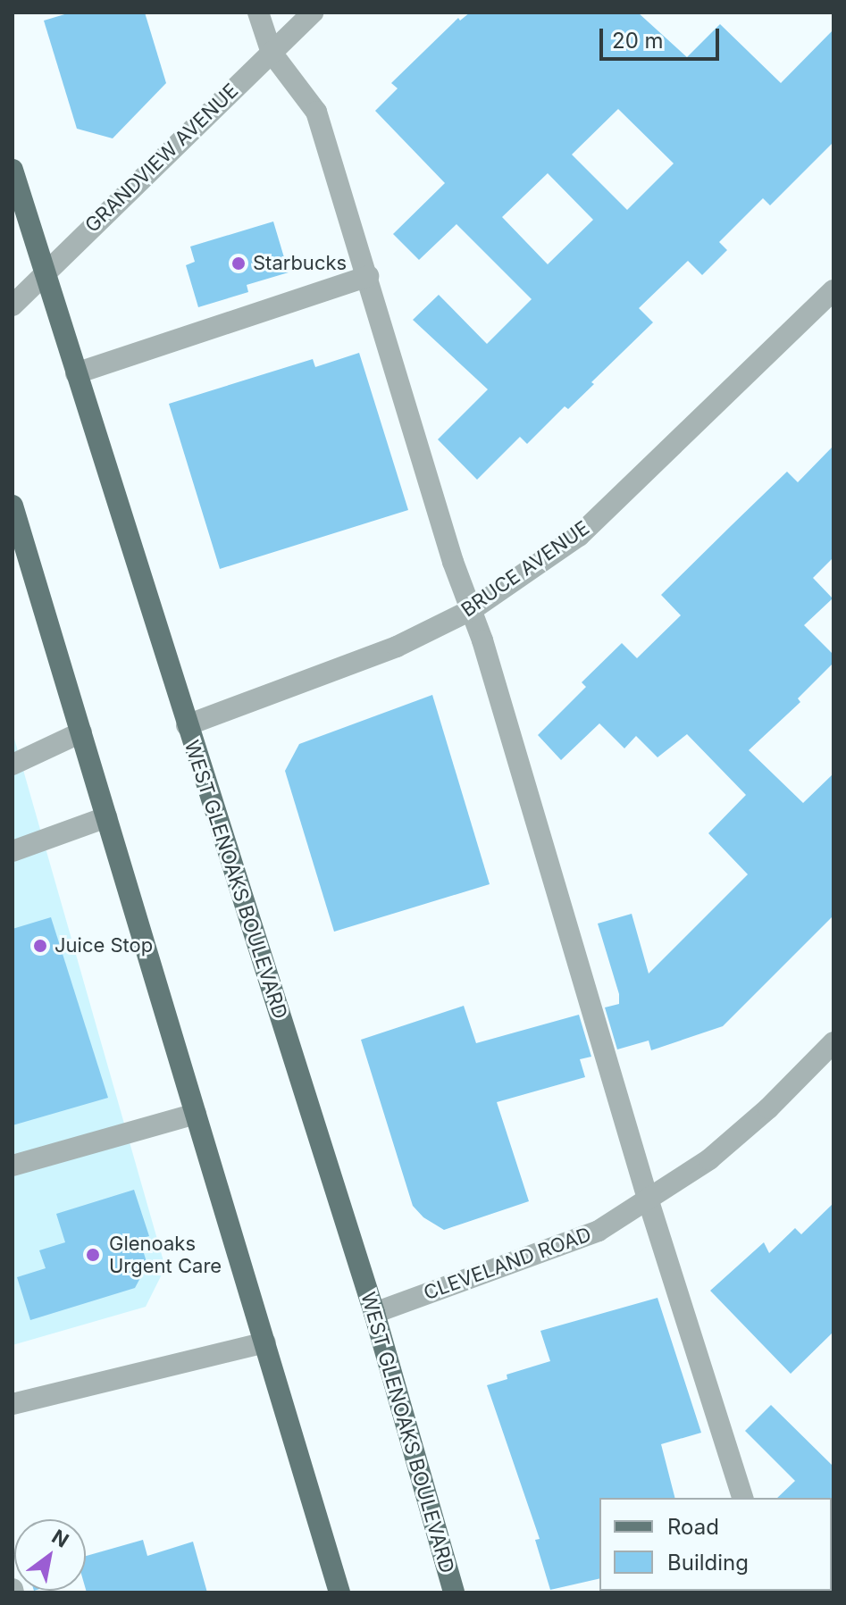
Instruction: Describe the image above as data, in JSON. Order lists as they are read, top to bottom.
{
  "streets": {
    "main road": ["WEST GLENOAKS BOULEVARD"],
    "street": ["GRANDVIEW AVENUE", "BRUCE AVENUE", "CLEVELAND ROAD"]
  },
  "crossings": [
    ["GRANDVIEW AVENUE", "WEST GLENOAKS BOULEVARD"],
    ["BRUCE AVENUE", "WEST GLENOAKS BOULEVARD"],
    ["WEST GLENOAKS BOULEVARD", "CLEVELAND ROAD"]
  ],
  "places": ["Starbucks", "Juice Stop", "Glenoaks Urgent Care"],
  "legend": ["Road", "Building"],
  "scale_bar": "20 m",
  "north": "top right"
}
